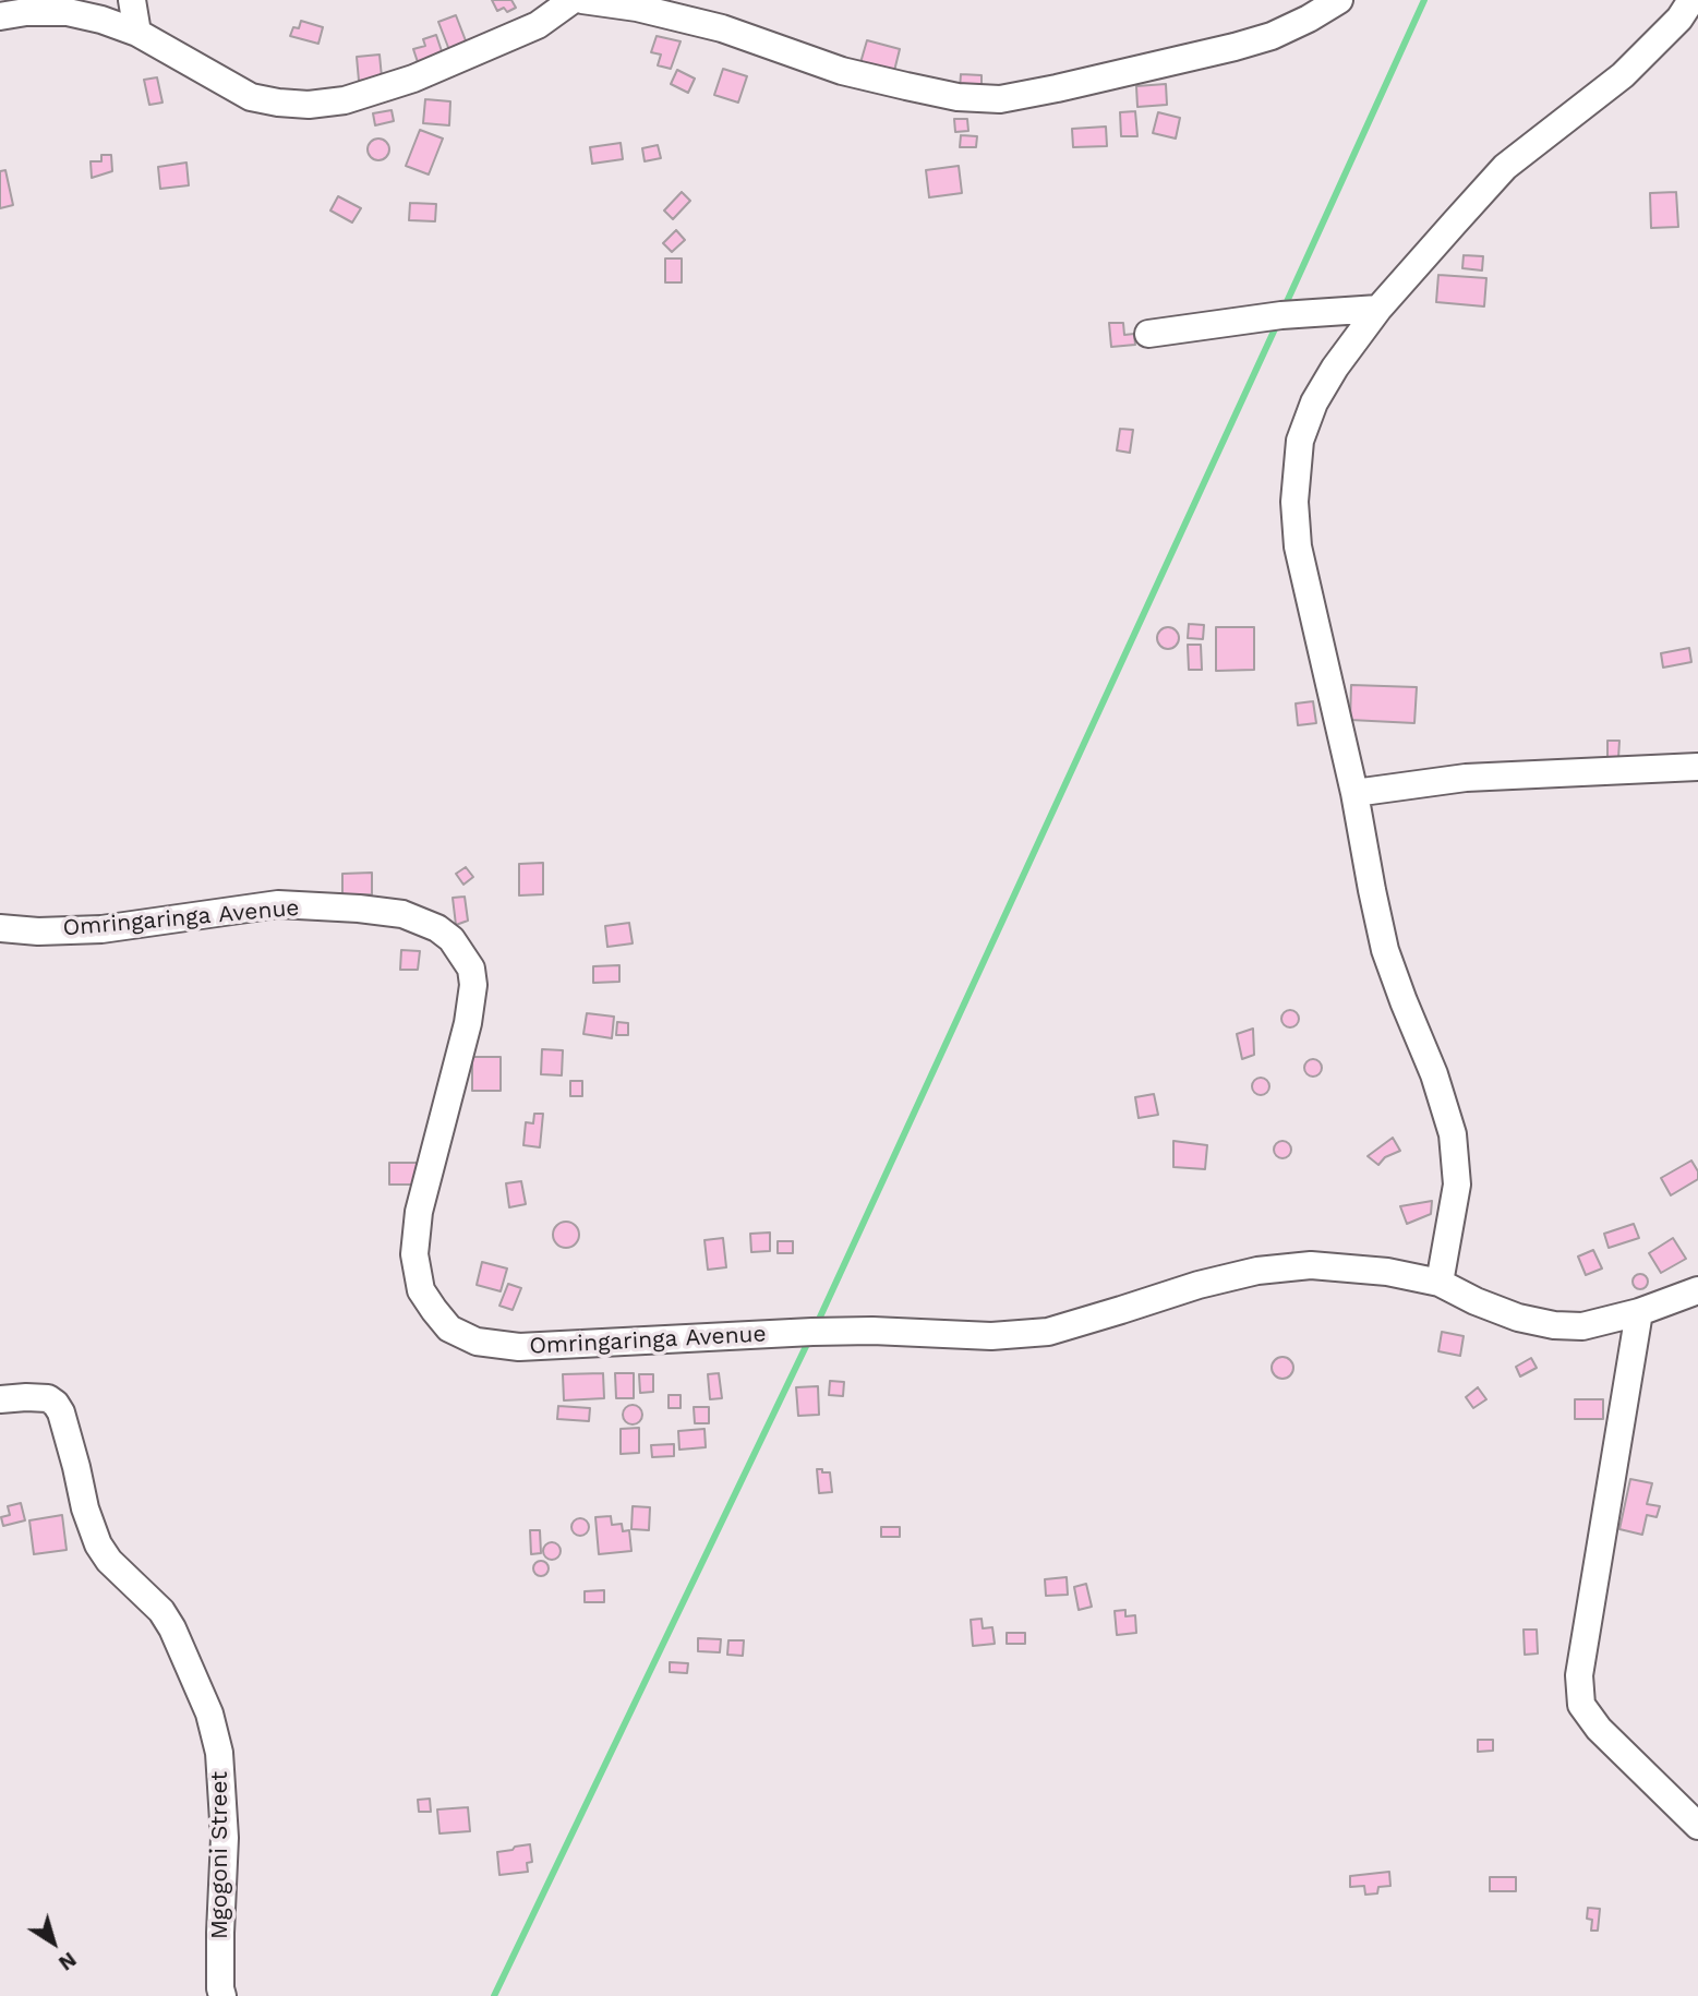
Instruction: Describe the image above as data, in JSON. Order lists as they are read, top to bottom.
{
  "streets": {
    "street": ["Omringaringa Avenue", "Mgogoni Street"]
  },
  "north": "bottom right"
}
